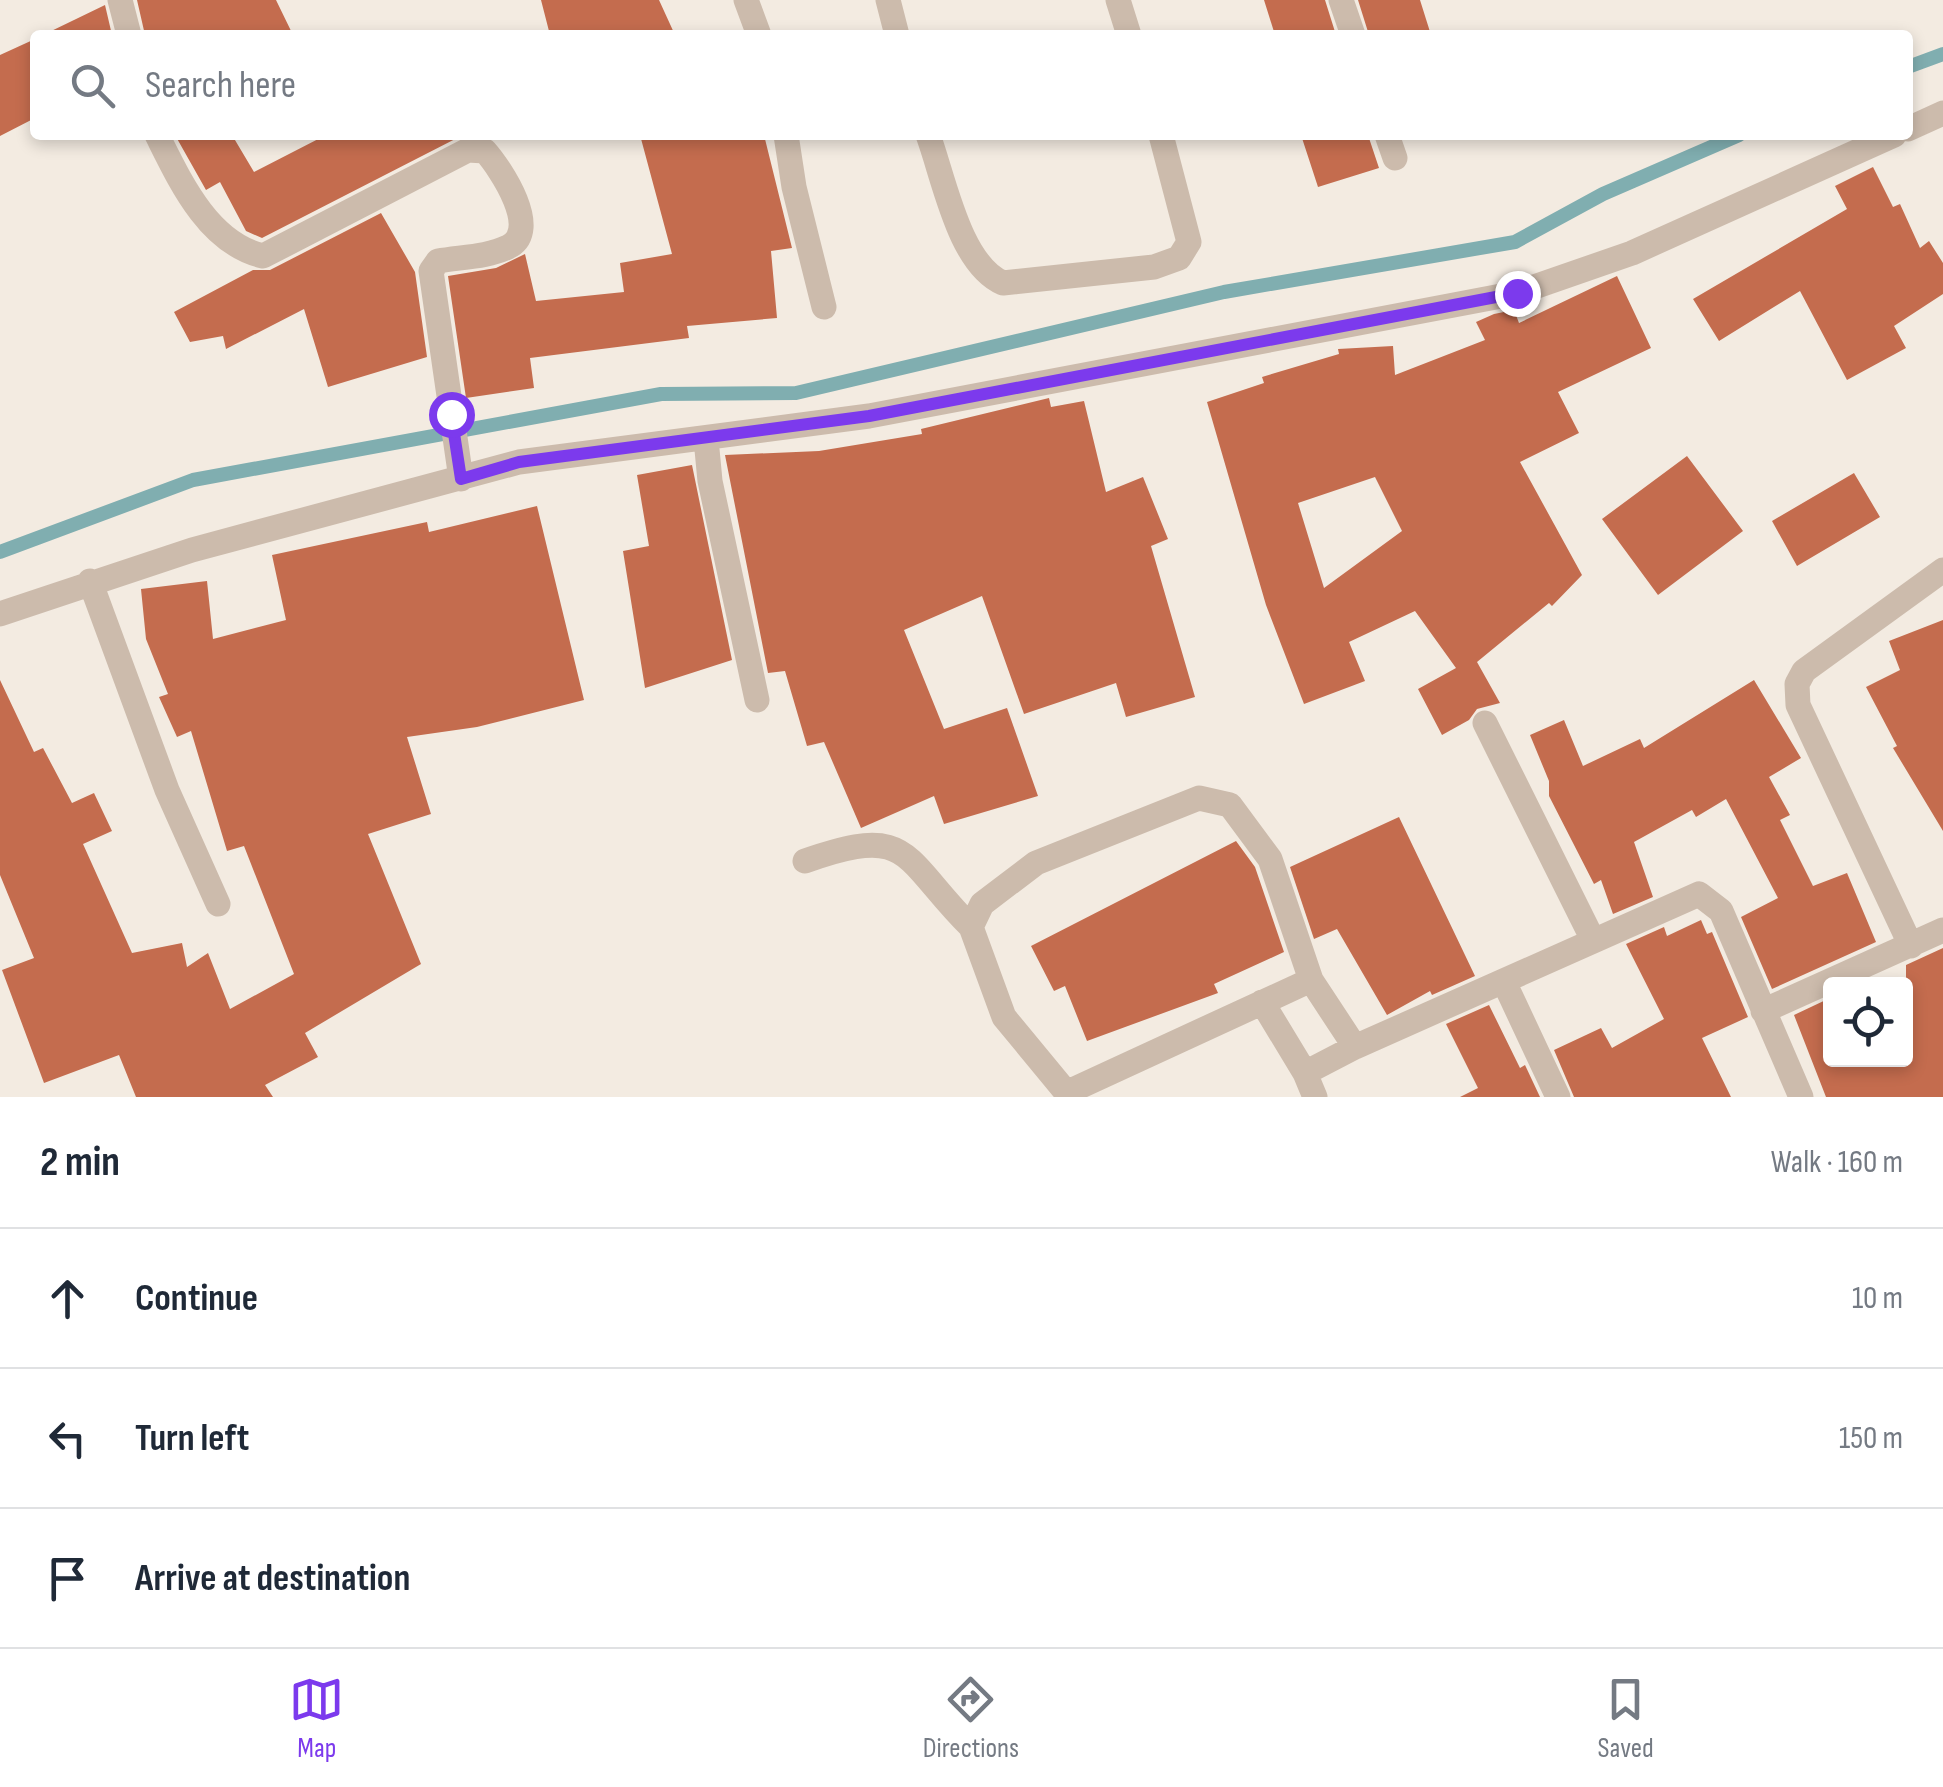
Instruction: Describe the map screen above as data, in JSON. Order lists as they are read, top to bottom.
{
  "page": {
    "search": "Search here",
    "heading": ["2 min", "Walk · 160 m"],
    "list": [
      ["Continue", "10 m"],
      ["Turn left", "150 m"],
      "Arrive at destination"
    ],
    "nav": ["Map", "Directions", "Saved"]
  }
}
